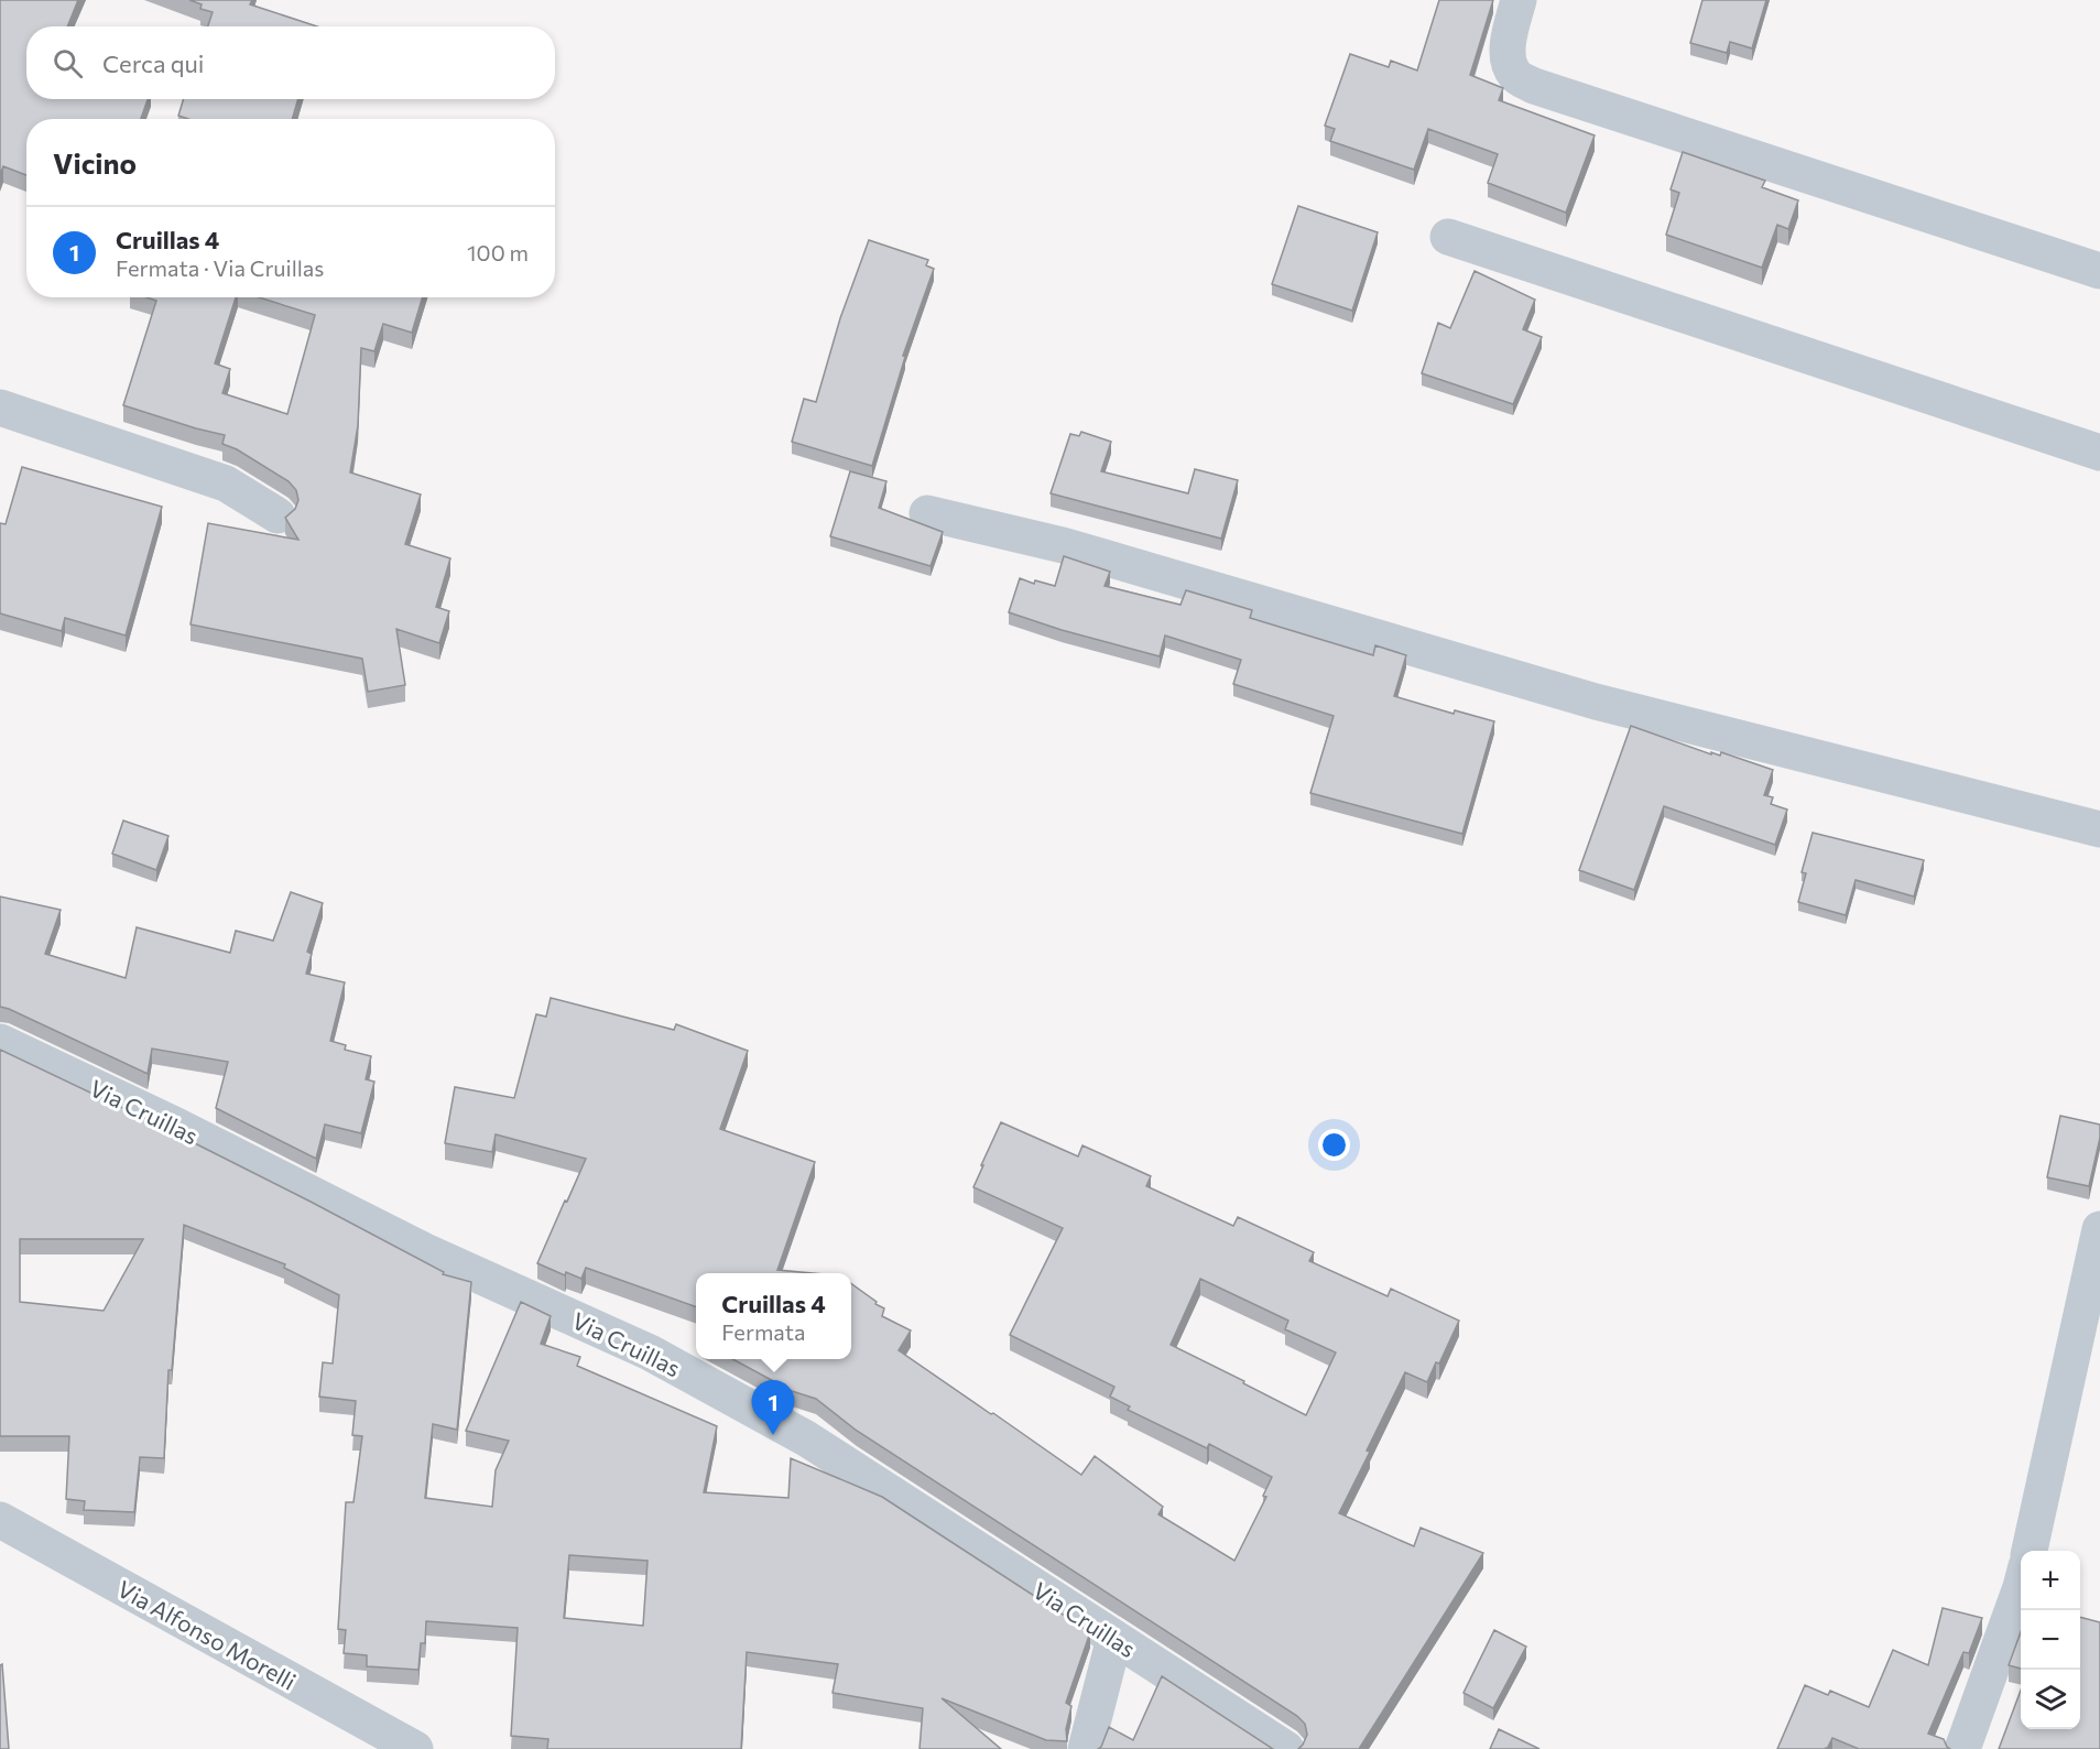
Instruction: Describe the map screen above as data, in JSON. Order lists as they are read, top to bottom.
{
  "streets": {
    "street": ["Via Cruillas", "Via Alfonso Morelli"]
  },
  "page": {
    "search": "Cerca qui",
    "heading": "Vicino",
    "list": [
      {
        "mark": "1",
        "name": "Cruillas 4",
        "note": "Fermata · Via Cruillas",
        "value": "100 m"
      }
    ],
    "popup": ["Cruillas 4", "Fermata"],
    "pins": "1",
    "map_buttons": ["+", "−"]
  }
}
